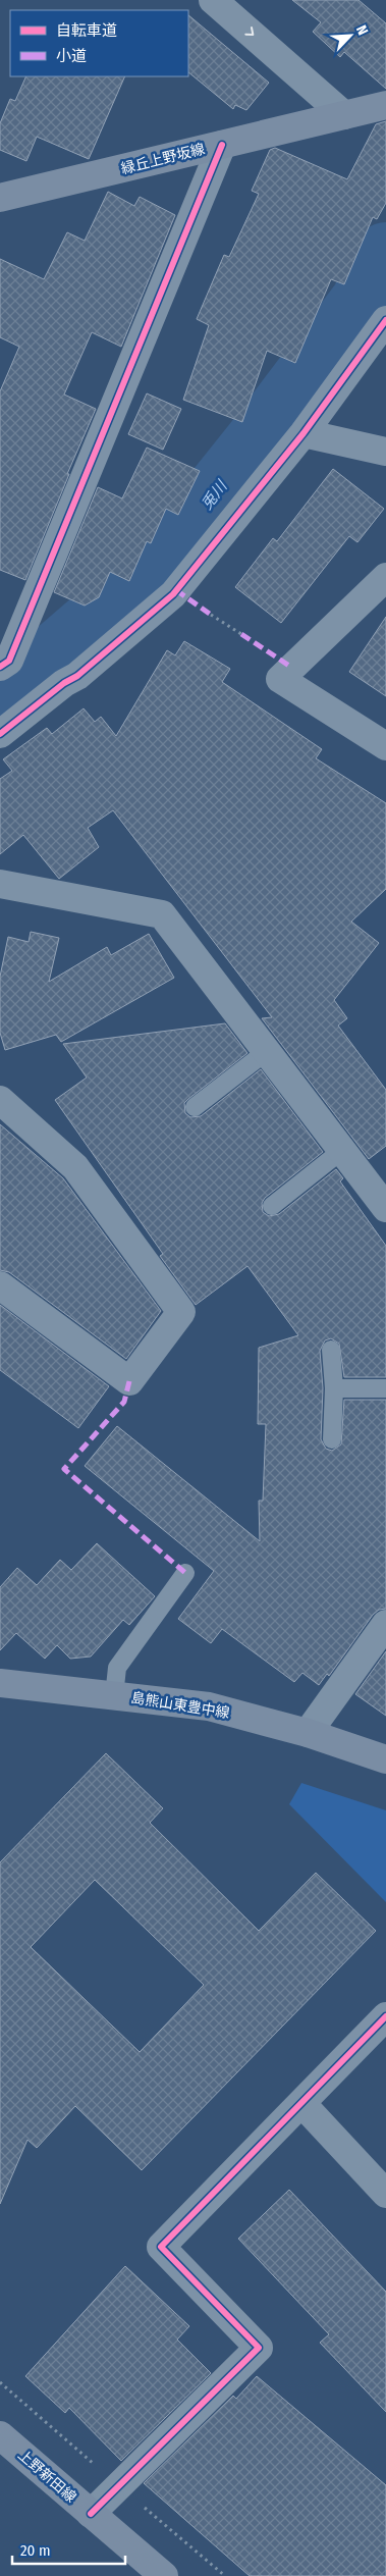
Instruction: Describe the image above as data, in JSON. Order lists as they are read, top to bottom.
{
  "streets": {
    "street": ["緑丘上野坂線", "島熊山東豊中線", "上野新田線"]
  },
  "water": ["兎川"],
  "legend": ["自転車道", "小道"],
  "scale_bar": "20 m",
  "north": "top right"
}
